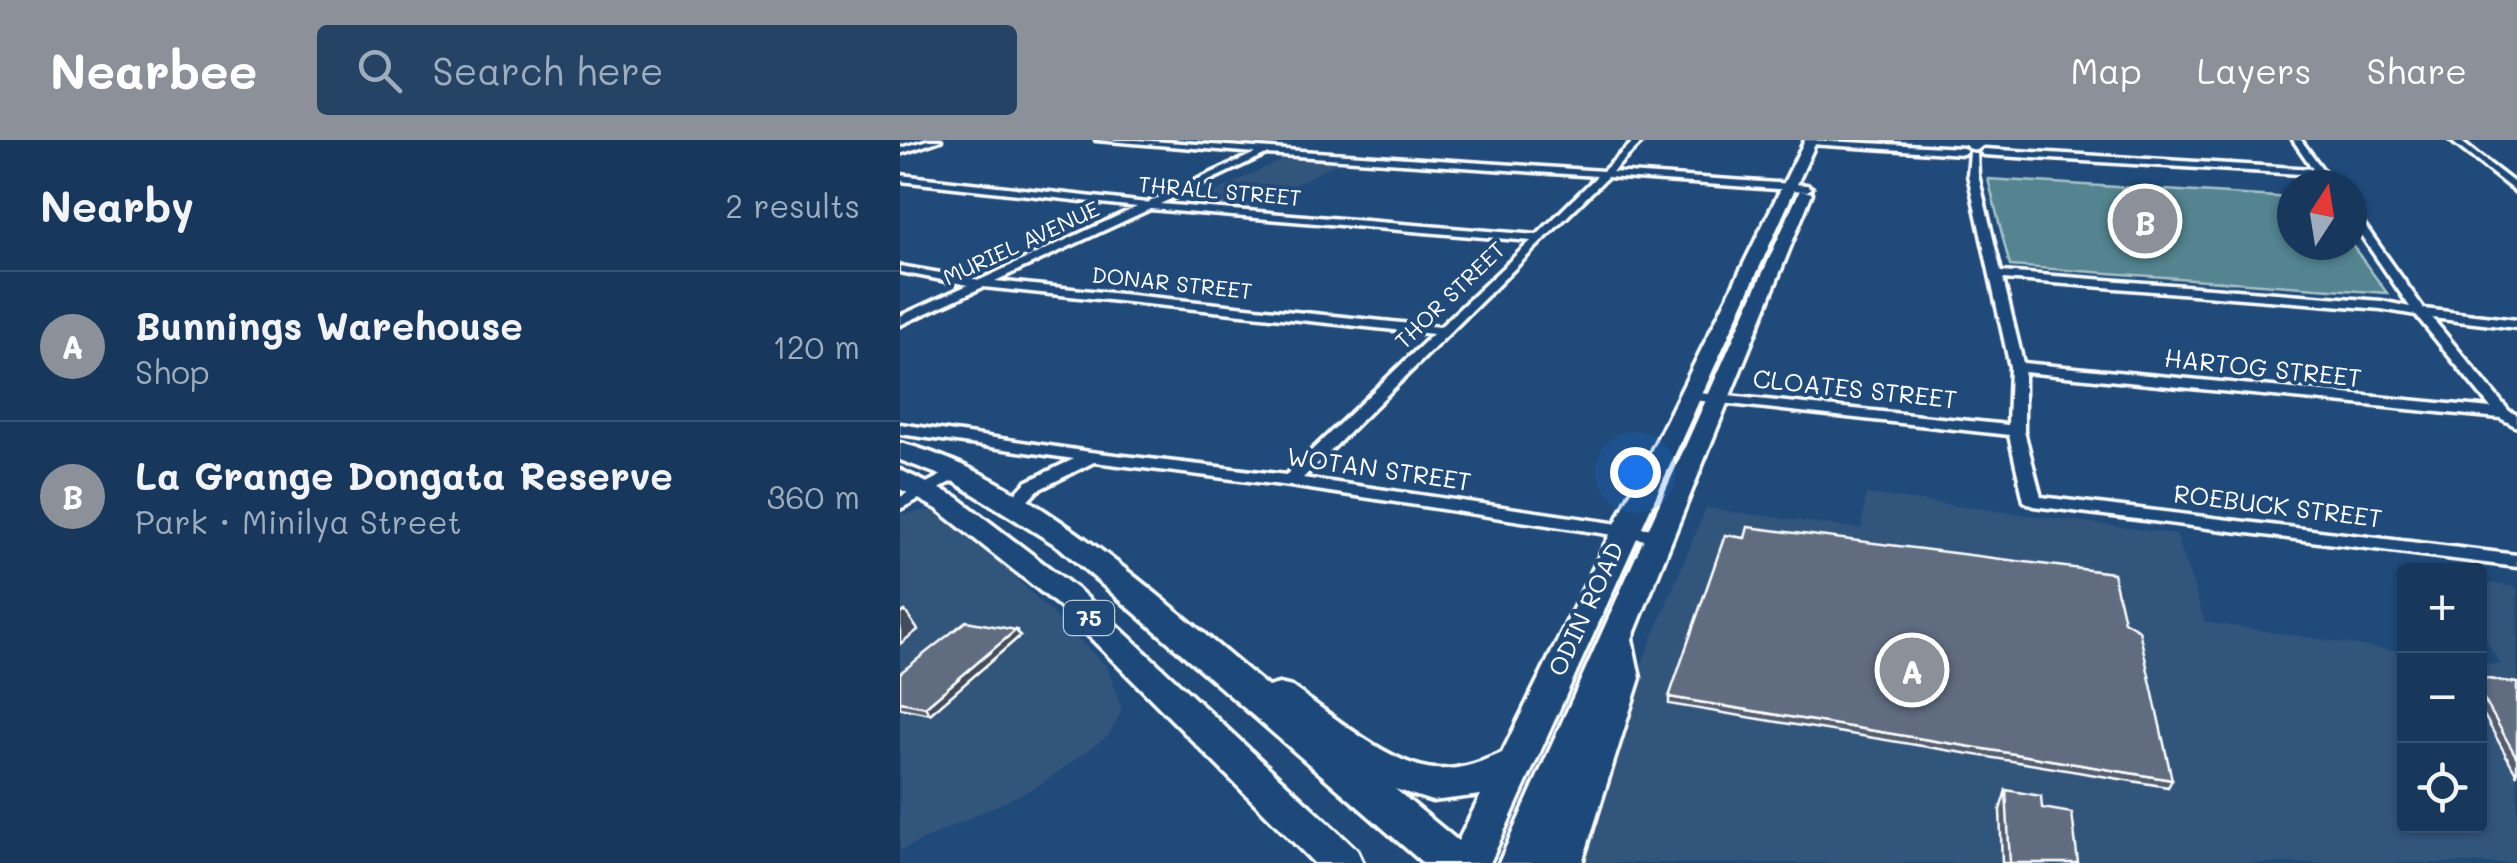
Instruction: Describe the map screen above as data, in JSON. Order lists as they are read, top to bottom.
{
  "streets": {
    "main road": ["ODIN ROAD", "75"],
    "street": [
      "THRALL STREET",
      "MURIEL AVENUE",
      "DONAR STREET",
      "THOR STREET",
      "HARTOG STREET",
      "CLOATES STREET",
      "WOTAN STREET",
      "ROEBUCK STREET"
    ]
  },
  "crossings": [
    ["THRALL STREET", "MURIEL AVENUE"],
    ["THRALL STREET", "THOR STREET"],
    ["MURIEL AVENUE", "DONAR STREET"],
    ["DONAR STREET", "THOR STREET"],
    ["THOR STREET", "WOTAN STREET"],
    ["CLOATES STREET", "ROEBUCK STREET"],
    ["CLOATES STREET", "ODIN ROAD"],
    ["WOTAN STREET", "ODIN ROAD"]
  ],
  "north": "top",
  "page": {
    "header": "Nearbee",
    "search": "Search here",
    "nav": ["Map", "Layers", "Share"],
    "heading": ["Nearby", "2 results"],
    "pins": ["B", "A"],
    "list": [
      {
        "mark": "A",
        "name": "Bunnings Warehouse",
        "note": "Shop",
        "value": "120 m"
      },
      {
        "mark": "B",
        "name": "La Grange Dongata Reserve",
        "note": "Park · Minilya Street",
        "value": "360 m"
      }
    ],
    "map_buttons": ["+", "−"]
  }
}
